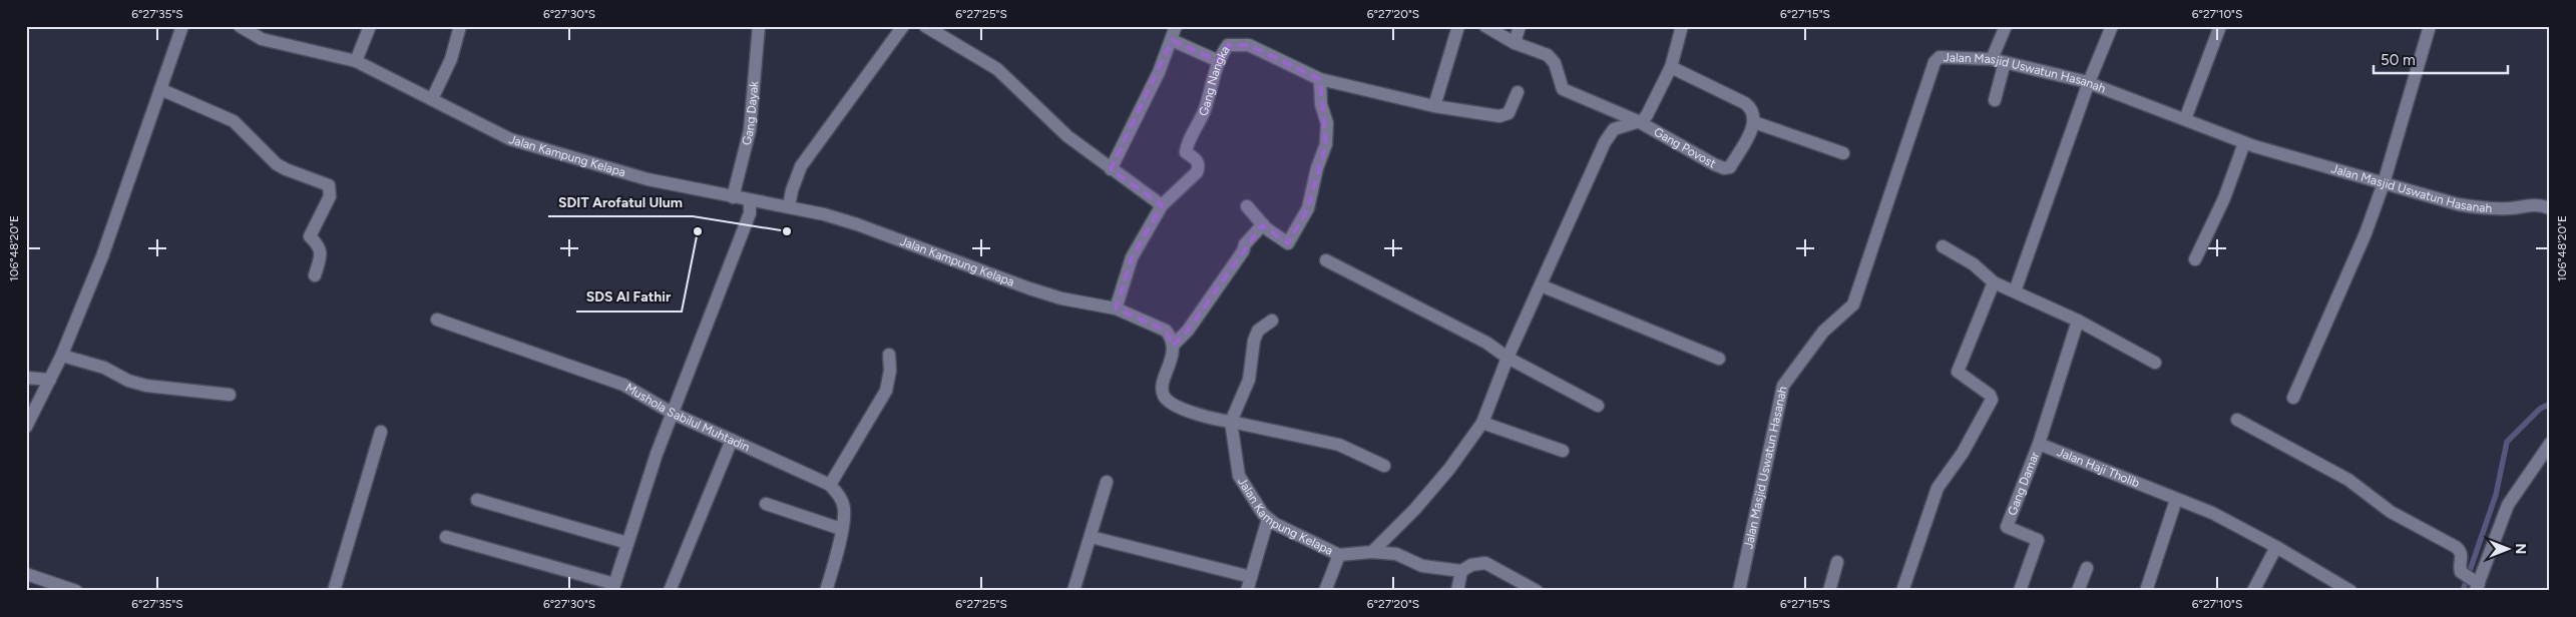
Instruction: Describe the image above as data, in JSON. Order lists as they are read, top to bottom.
{
  "streets": {
    "street": [
      "Jalan Masjid Uswatun Hasanah",
      "Gang Nangka",
      "Gang Dayak",
      "Gang Povost",
      "Jalan Kampung Kelapa",
      "Mushola Sabilul Muhtadin",
      "Jalan Haji Tholib",
      "Gang Damar"
    ]
  },
  "crossings": [
    ["Gang Nangka", "Jalan Kampung Kelapa"],
    ["Gang Dayak", "Jalan Kampung Kelapa"],
    ["Jalan Haji Tholib", "Gang Damar"]
  ],
  "places": ["SDS Al Fathir", "SDIT Arofatul Ulum"],
  "scale_bar": "50 m",
  "north": "right",
  "coordinates": [
    "6°27'35\"S",
    "6°27'30\"S",
    "6°27'25\"S",
    "6°27'20\"S",
    "6°27'15\"S",
    "6°27'10\"S",
    "106°48'20\"E"
  ]
}
